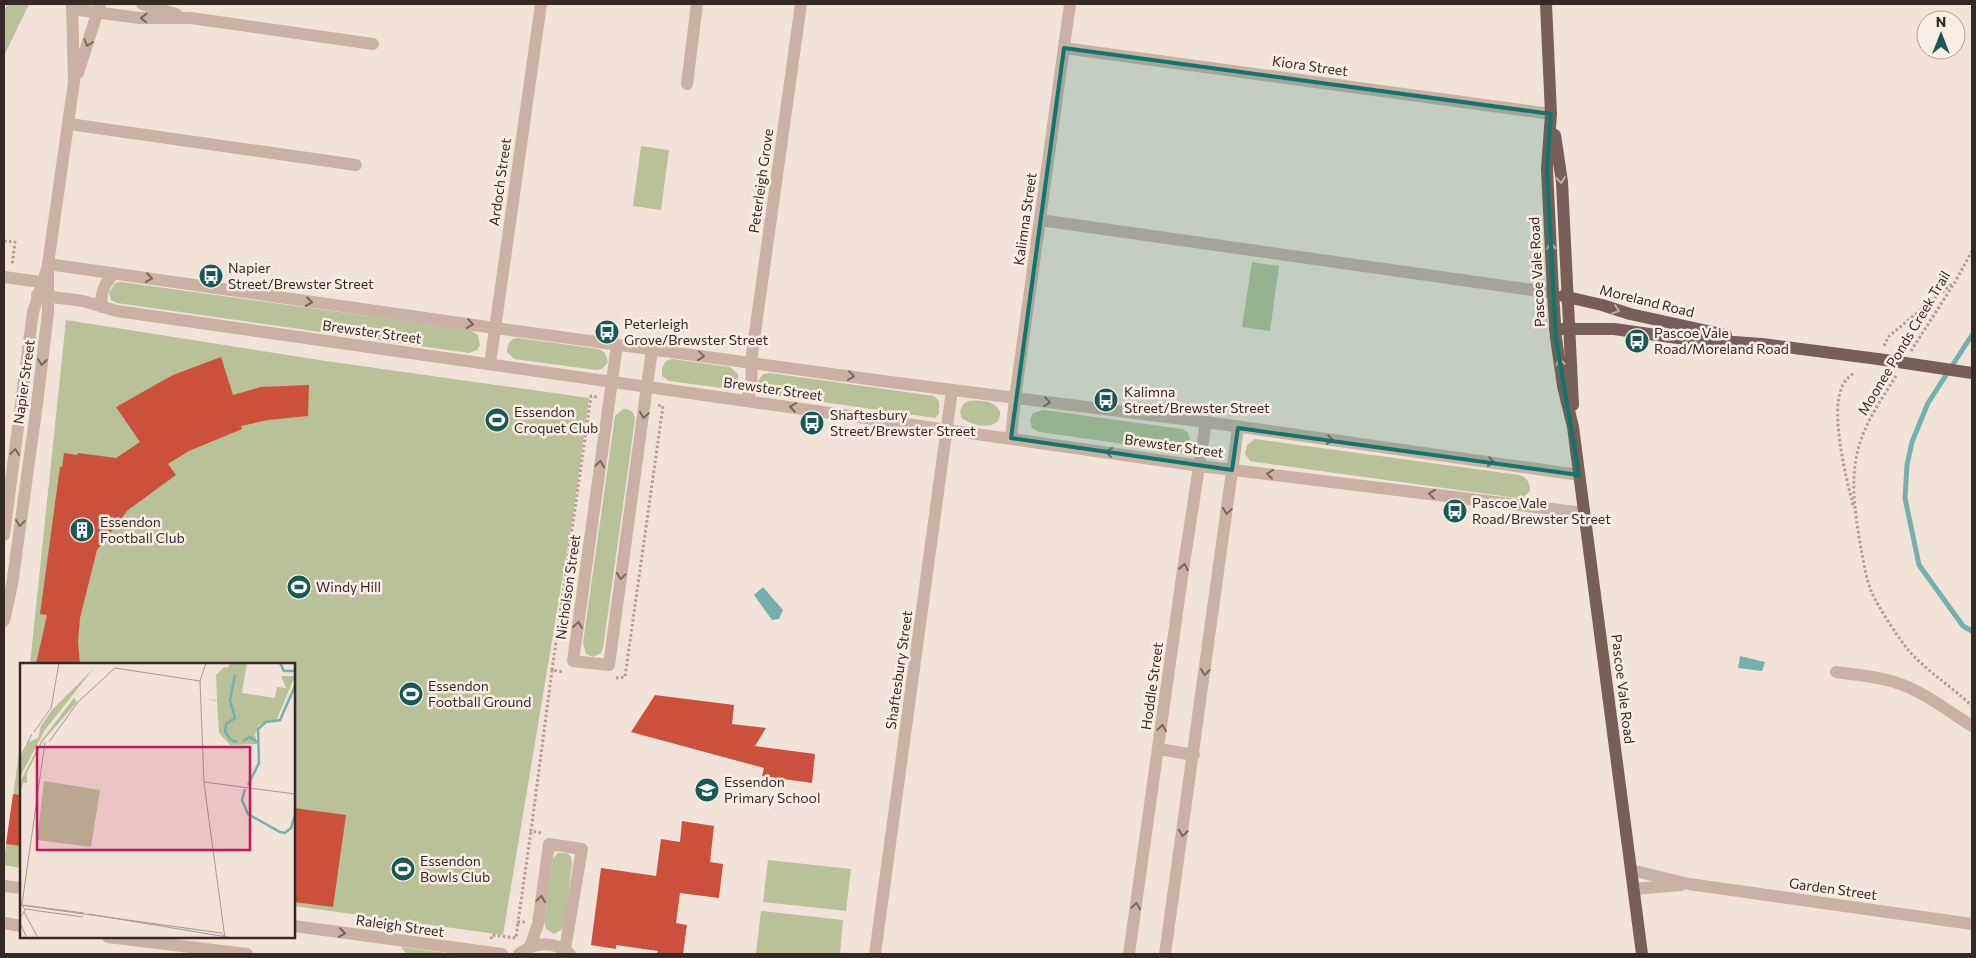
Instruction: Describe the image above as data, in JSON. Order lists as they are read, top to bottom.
{
  "streets": {
    "main road": ["Pascoe Vale Road", "Moreland Road"],
    "street": [
      "Kiora Street",
      "Peterleigh Grove",
      "Ardoch Street",
      "Kalimna Street",
      "Brewster Street",
      "Napier Street",
      "Nicholson Street",
      "Shaftesbury Street",
      "Hoddle Street",
      "Garden Street",
      "Raleigh Street"
    ],
    "path": ["Moonee Ponds Creek Trail"]
  },
  "crossings": [
    ["Kiora Street", "Kalimna Street"],
    ["Kiora Street", "Pascoe Vale Road"],
    ["Peterleigh Grove", "Brewster Street"],
    ["Ardoch Street", "Brewster Street"],
    ["Kalimna Street", "Brewster Street"],
    ["Pascoe Vale Road", "Moreland Road"],
    ["Pascoe Vale Road", "Brewster Street"],
    ["Pascoe Vale Road", "Garden Street"],
    ["Brewster Street", "Napier Street"],
    ["Brewster Street", "Nicholson Street"],
    ["Brewster Street", "Shaftesbury Street"],
    ["Brewster Street", "Hoddle Street"]
  ],
  "one_way": ["Raleigh Street"],
  "places": {
    "bus stop": [
      "Napier Street/Brewster Street",
      "Peterleigh Grove/Brewster Street",
      "Pascoe Vale Road/Moreland Road",
      "Kalimna Street/Brewster Street",
      "Shaftesbury Street/Brewster Street",
      "Pascoe Vale Road/Brewster Street"
    ],
    "sports": [
      "Essendon Croquet Club",
      "Windy Hill",
      "Essendon Football Ground",
      "Essendon Bowls Club"
    ],
    "building": ["Essendon Football Club"],
    "school or university": ["Essendon Primary School"]
  },
  "north": "top"
}
